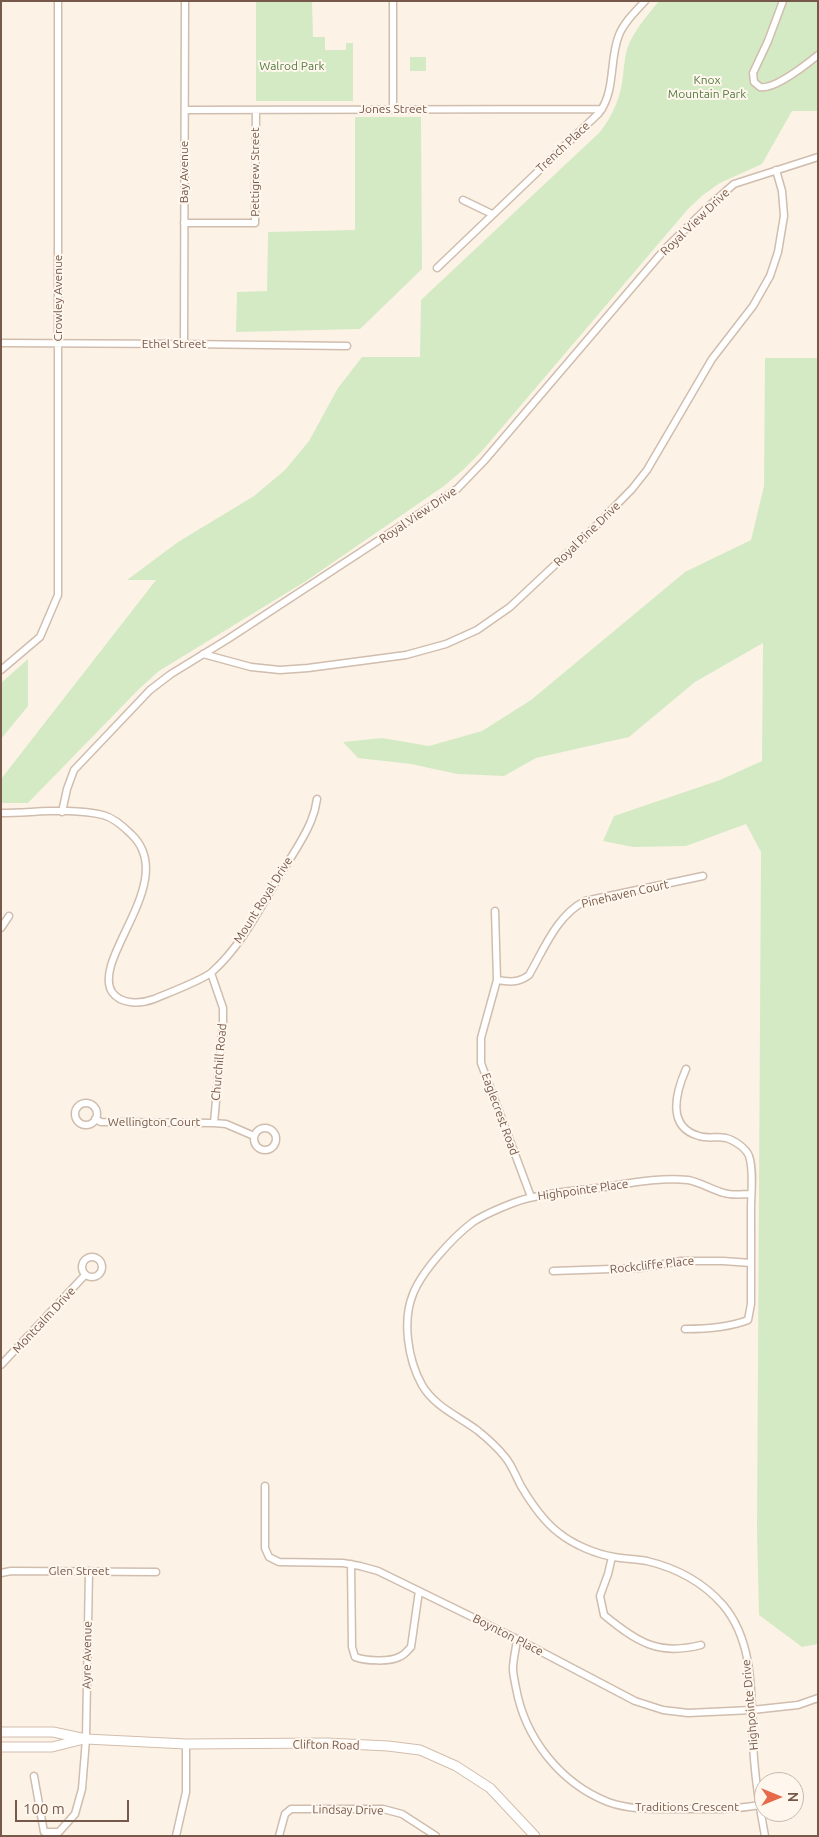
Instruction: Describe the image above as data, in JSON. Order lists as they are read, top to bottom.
{
  "streets": {
    "main road": ["Clifton Road"],
    "street": [
      "Jones Street",
      "Trench Place",
      "Bay Avenue",
      "Pettigrew Street",
      "Royal View Drive",
      "Crowley Avenue",
      "Ethel Street",
      "Royal Pine Drive",
      "Pinehaven Court",
      "Mount Royal Drive",
      "Churchill Road",
      "Eaglecrest Road",
      "Wellington Court",
      "Highpointe Place",
      "Rockcliffe Place",
      "Montcalm Drive",
      "Glen Street",
      "Boynton Place",
      "Ayre Avenue",
      "Highpointe Drive",
      "Traditions Crescent",
      "Lindsay Drive"
    ]
  },
  "crossings": [
    ["Jones Street", "Trench Place"],
    ["Jones Street", "Bay Avenue"],
    ["Jones Street", "Pettigrew Street"],
    ["Bay Avenue", "Pettigrew Street"],
    ["Bay Avenue", "Ethel Street"],
    ["Royal View Drive", "Royal Pine Drive"],
    ["Royal View Drive", "Mount Royal Drive"],
    ["Crowley Avenue", "Ethel Street"],
    ["Pinehaven Court", "Eaglecrest Road"],
    ["Mount Royal Drive", "Churchill Road"],
    ["Churchill Road", "Wellington Court"],
    ["Eaglecrest Road", "Highpointe Place"],
    ["Highpointe Place", "Highpointe Drive"],
    ["Glen Street", "Ayre Avenue"],
    ["Boynton Place", "Highpointe Drive"],
    ["Boynton Place", "Traditions Crescent"],
    ["Ayre Avenue", "Clifton Road"]
  ],
  "parks": ["Walrod Park", "Knox Mountain Park"],
  "scale_bar": "100 m",
  "north": "right"
}
